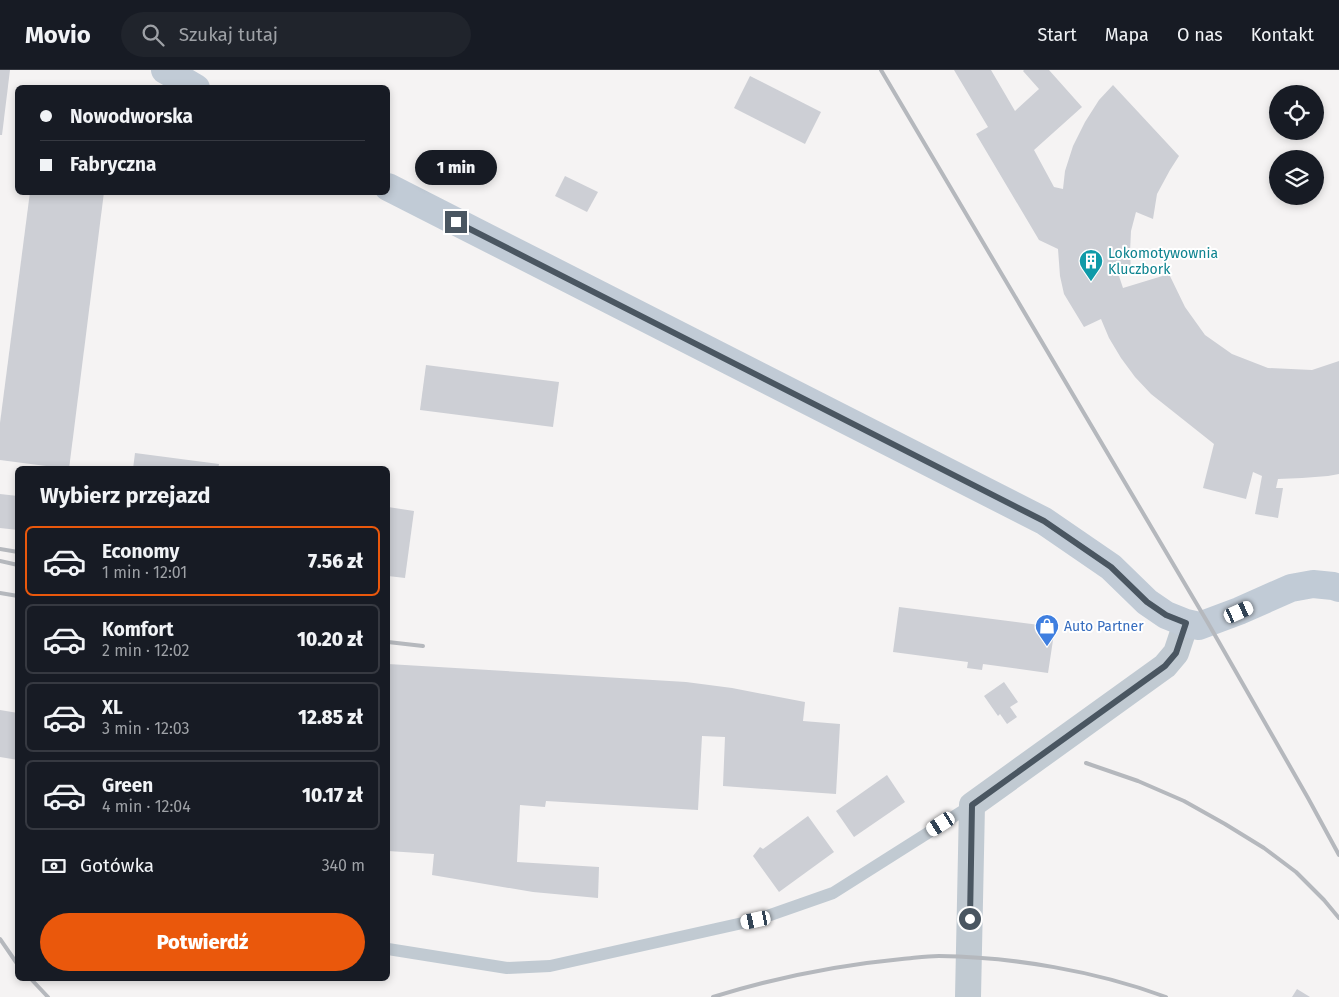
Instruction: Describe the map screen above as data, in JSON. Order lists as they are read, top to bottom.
{
  "places": {
    "building": ["Lokomotywownia Kluczbork"],
    "shop": ["Auto Partner"]
  },
  "page": {
    "header": "Movio",
    "search": "Szukaj tutaj",
    "nav": [
      "Start",
      "Mapa",
      "O nas",
      "Kontakt"
    ],
    "banner": ["Nowodworska", "Fabryczna"],
    "bubble": "1 min",
    "heading": "Wybierz przejazd",
    "list": [
      {
        "name": "Economy",
        "note": "1 min · 12:01",
        "value": "7.56 zł"
      },
      {
        "name": "Komfort",
        "note": "2 min · 12:02",
        "value": "10.20 zł"
      },
      {
        "name": "XL",
        "note": "3 min · 12:03",
        "value": "12.85 zł"
      },
      {
        "name": "Green",
        "note": "4 min · 12:04",
        "value": "10.17 zł"
      }
    ],
    "pay": ["Gotówka", "340 m"],
    "buttons": "Potwierdź"
  }
}
